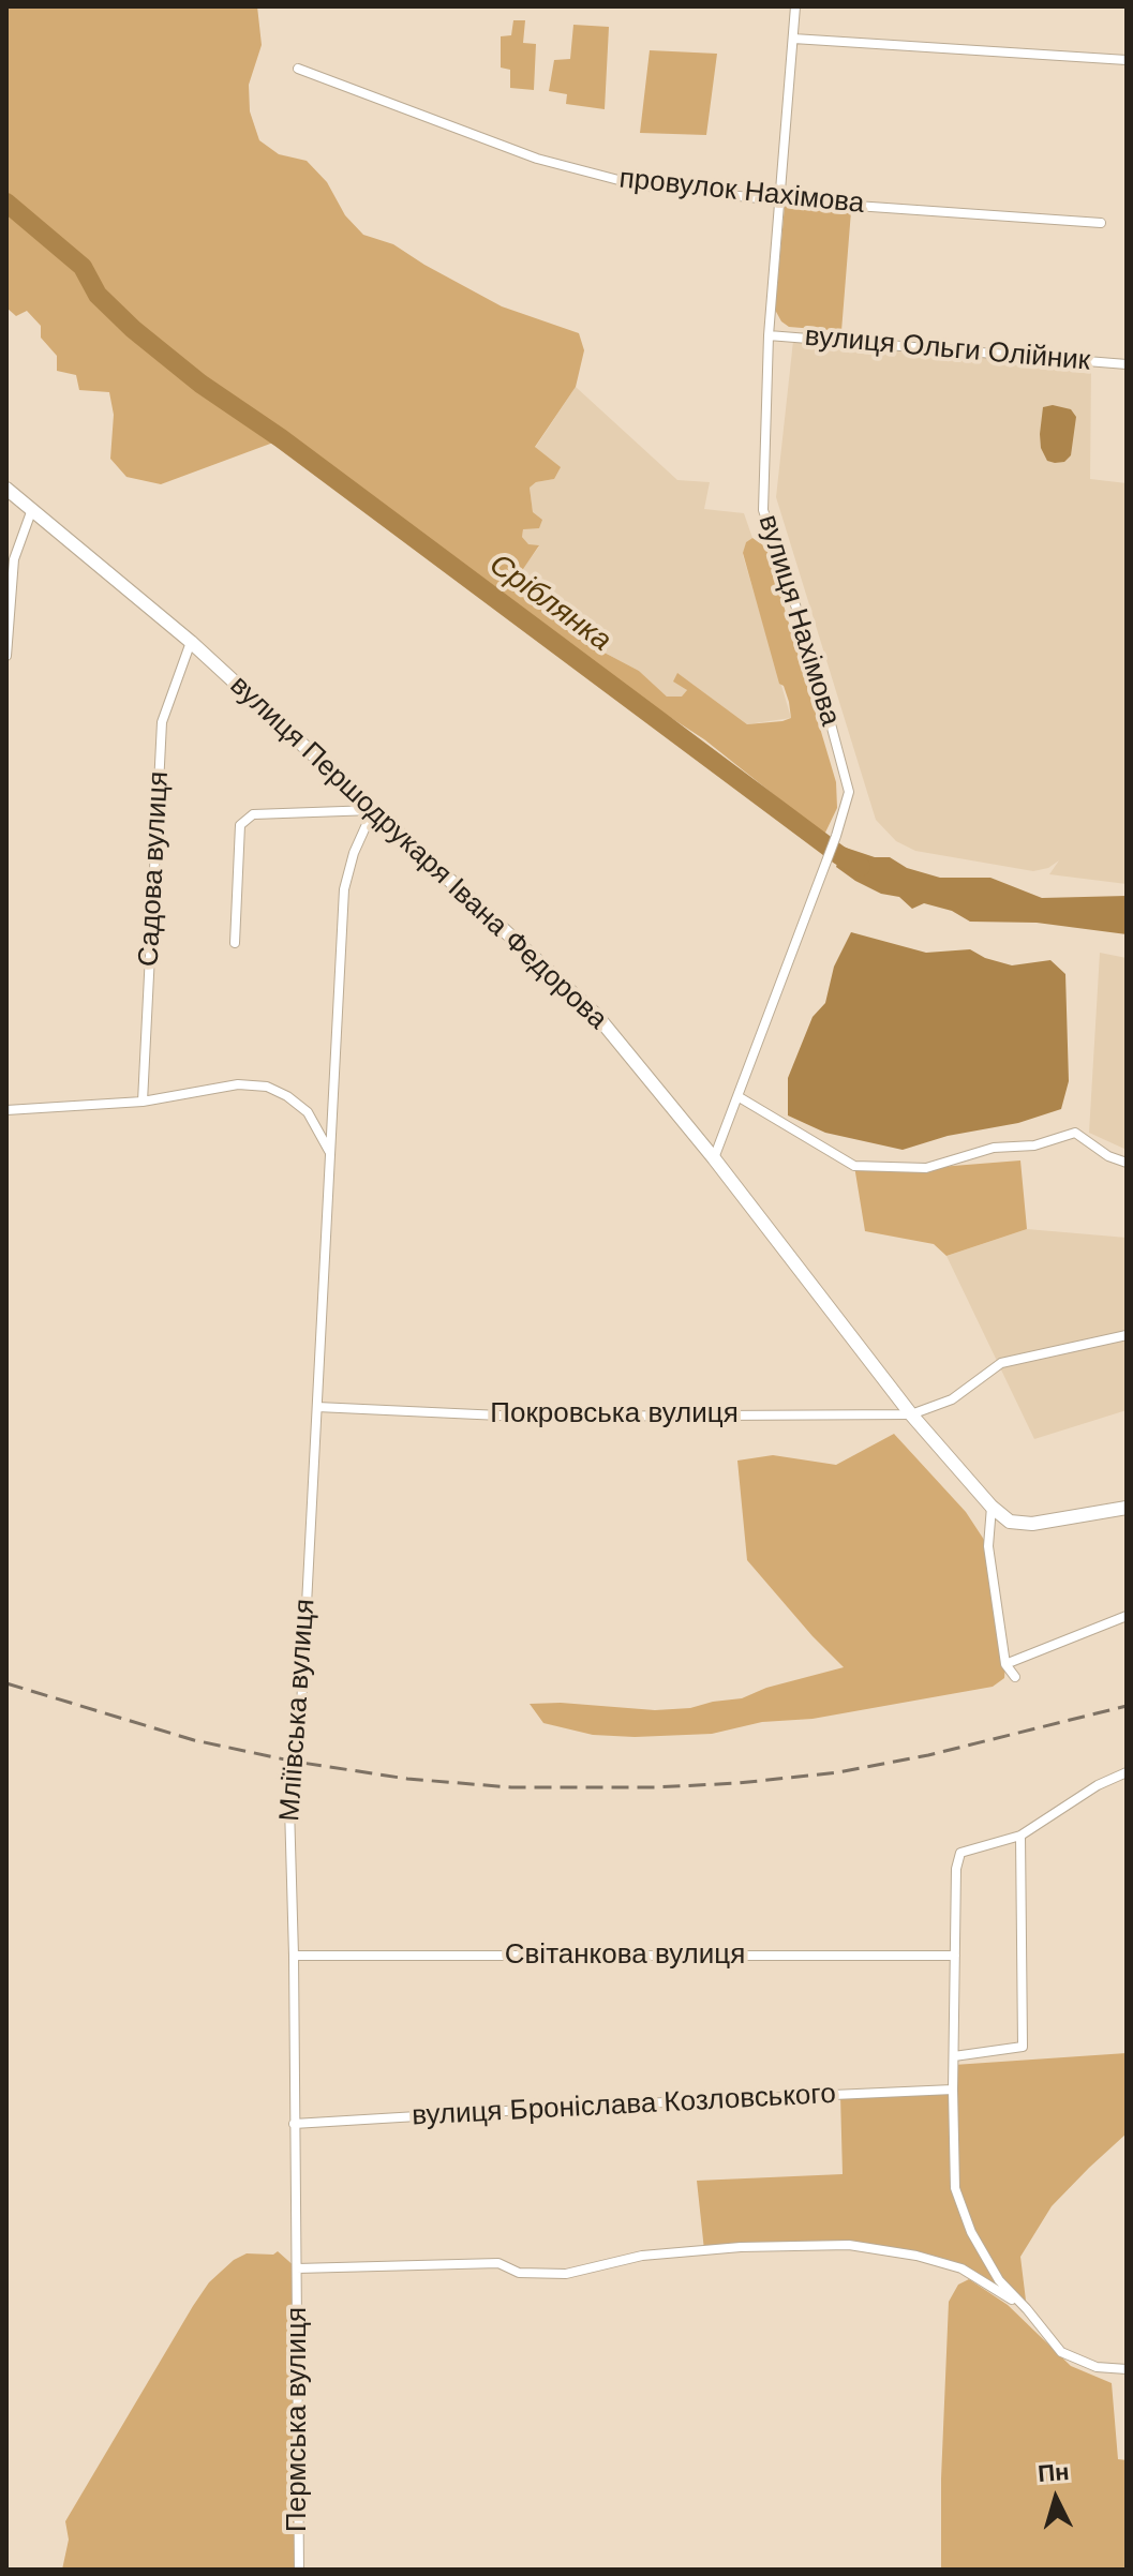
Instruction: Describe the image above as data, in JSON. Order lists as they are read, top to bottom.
{
  "streets": {
    "street": [
      "провулок Нахімова",
      "вулиця Ольги Олійник",
      "вулиця Нахімова",
      "вулиця Першодрукаря Івана Федорова",
      "Садова вулиця",
      "Покровська вулиця",
      "Мліївська вулиця",
      "Світанкова вулиця",
      "вулиця Броніслава Козловського",
      "Пермська вулиця"
    ]
  },
  "crossings": [
    ["провулок Нахімова", "вулиця Нахімова"],
    ["вулиця Ольги Олійник", "вулиця Нахімова"],
    ["вулиця Нахімова", "вулиця Першодрукаря Івана Федорова"],
    ["вулиця Першодрукаря Івана Федорова", "Садова вулиця"],
    ["вулиця Першодрукаря Івана Федорова", "Покровська вулиця"],
    ["Покровська вулиця", "Мліївська вулиця"],
    ["Мліївська вулиця", "Світанкова вулиця"],
    ["Мліївська вулиця", "вулиця Броніслава Козловського"],
    ["Мліївська вулиця", "Пермська вулиця"]
  ],
  "water": ["Сріблянка"],
  "north": "top"
}
